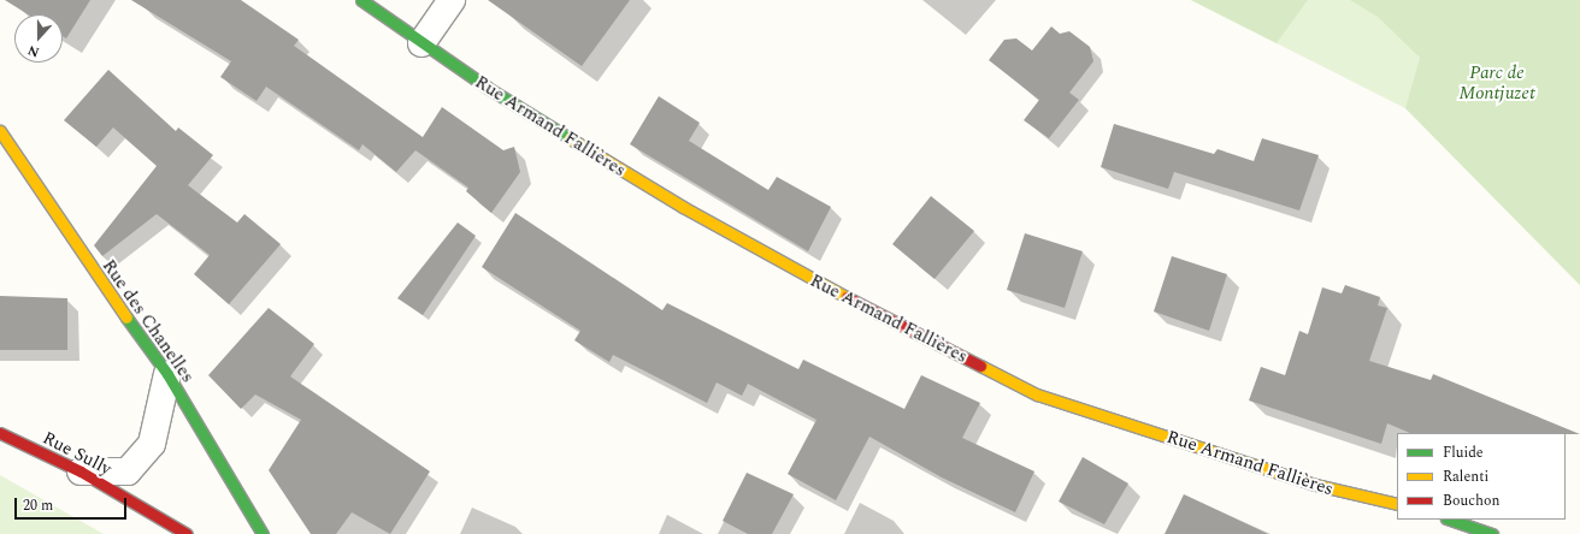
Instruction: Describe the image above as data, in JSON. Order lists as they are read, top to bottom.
{
  "streets": {
    "street": ["Rue Armand Fallières", "Rue des Chanelles", "Rue Sully"]
  },
  "parks": ["Parc de Montjuzet"],
  "legend": ["Fluide", "Ralenti", "Bouchon"],
  "scale_bar": "20 m",
  "north": "bottom"
}
